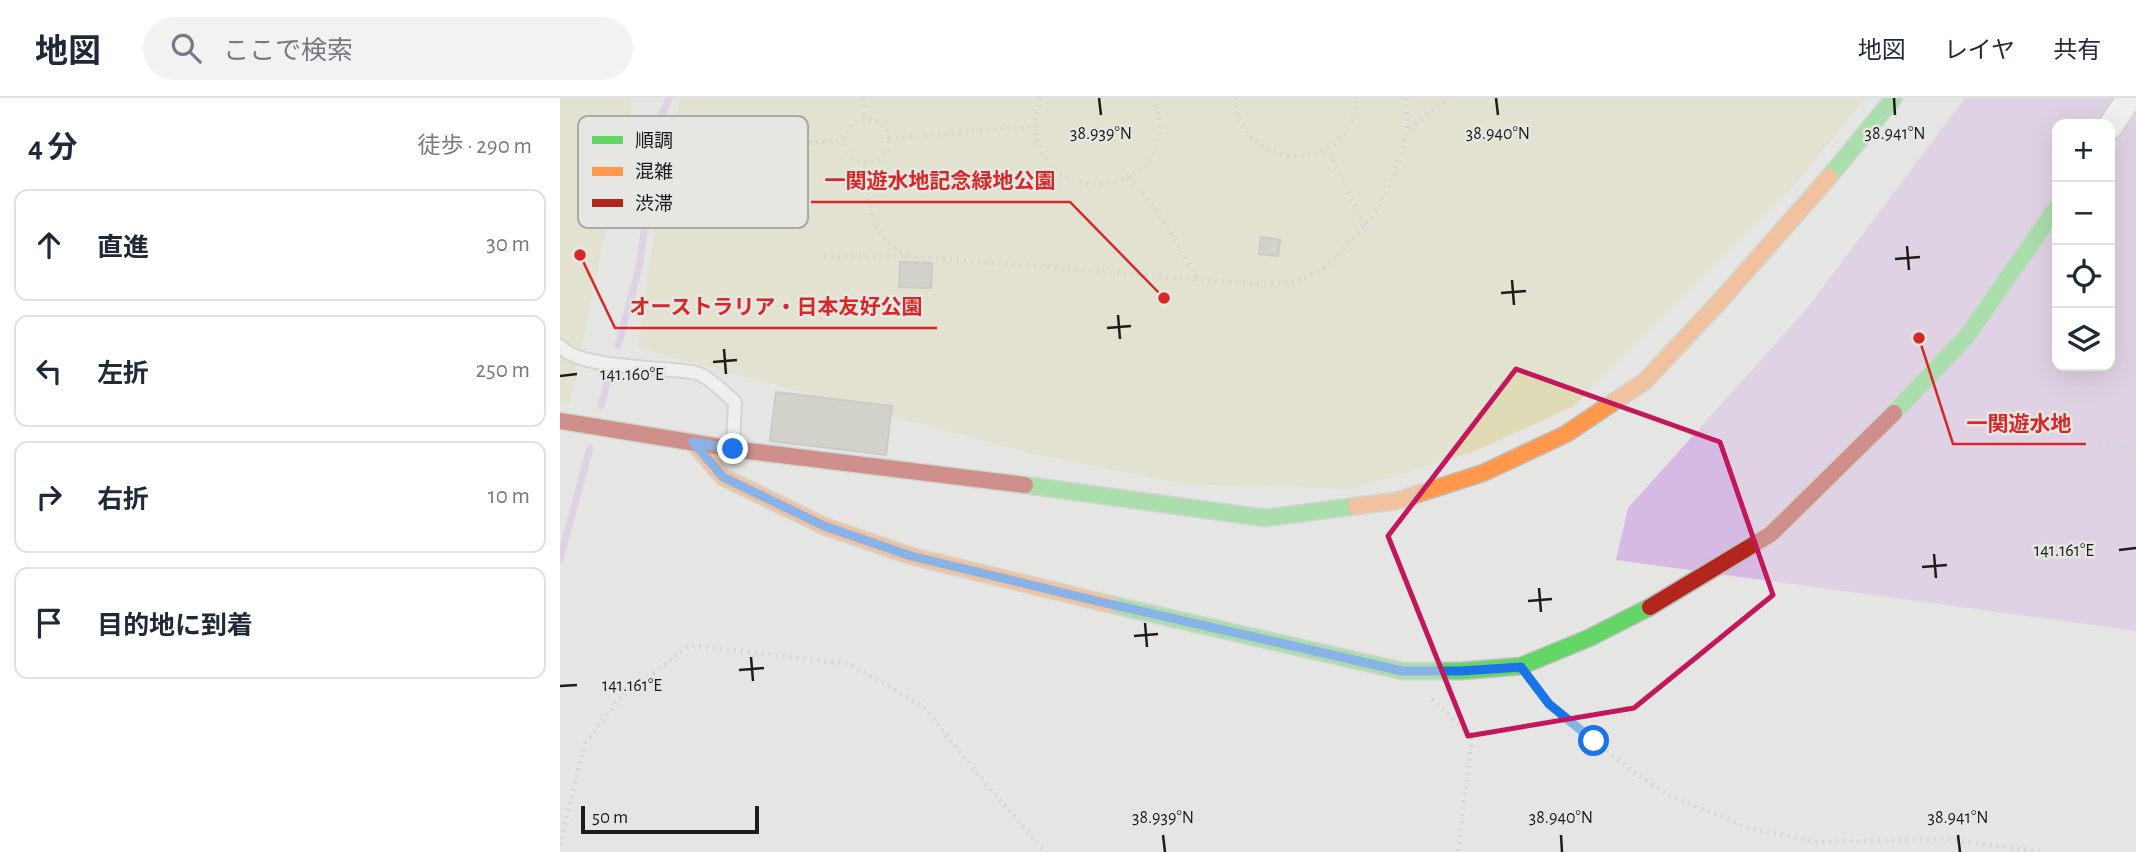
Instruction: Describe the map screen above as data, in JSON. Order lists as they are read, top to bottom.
{
  "places": ["オーストラリア・日本友好公園", "一関遊水地記念緑地公園", "一関遊水地"],
  "legend": ["順調", "混雑", "渋滞"],
  "scale_bar": "50 m",
  "page": {
    "header": "地図",
    "search": "ここで検索",
    "nav": ["地図", "レイヤ", "共有"],
    "heading": ["4 分", "徒歩 · 290 m"],
    "map_buttons": ["+", "−"],
    "list": [
      ["直進", "30 m"],
      ["左折", "250 m"],
      ["右折", "10 m"],
      "目的地に到着"
    ],
    "scale": "50 m"
  },
  "coordinates": [
    "38.939°N",
    "38.940°N",
    "38.941°N",
    "141.160°E",
    "141.161°E"
  ]
}
